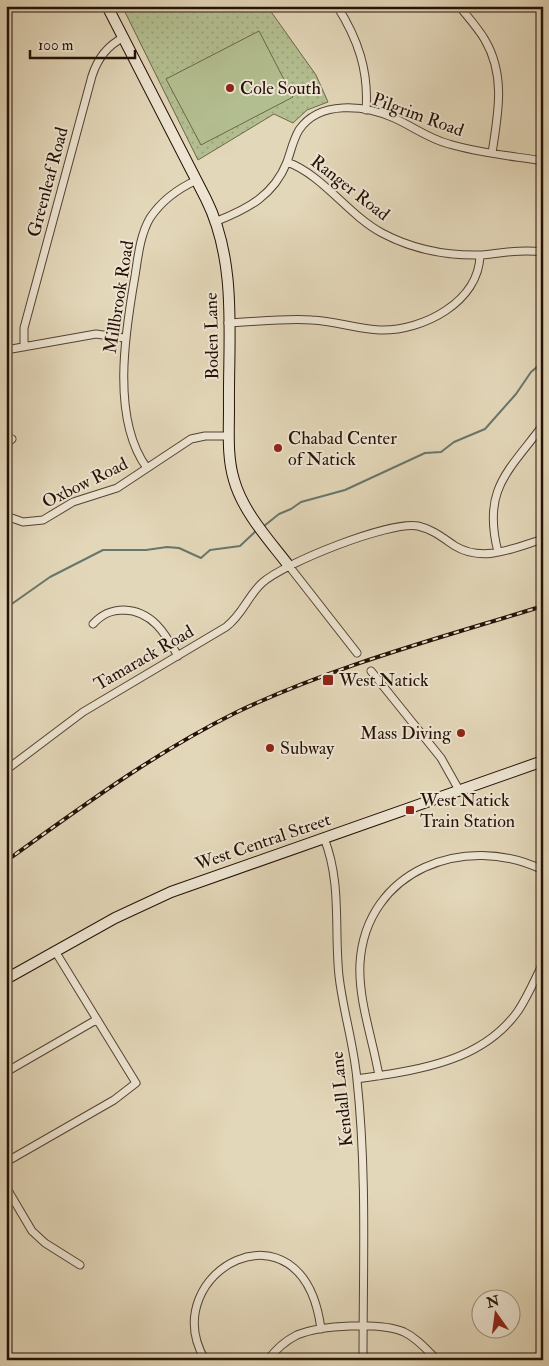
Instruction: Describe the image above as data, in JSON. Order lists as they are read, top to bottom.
{
  "streets": {
    "street": [
      "Pilgrim Road",
      "Greenleaf Road",
      "Ranger Road",
      "Millbrook Road",
      "Boden Lane",
      "Oxbow Road",
      "Tamarack Road",
      "West Central Street",
      "Kendall Lane"
    ]
  },
  "crossings": [
    ["Pilgrim Road", "Ranger Road"],
    ["Pilgrim Road", "Boden Lane"],
    ["Greenleaf Road", "Boden Lane"],
    ["Millbrook Road", "Boden Lane"],
    ["Millbrook Road", "Oxbow Road"],
    ["Boden Lane", "Oxbow Road"],
    ["Boden Lane", "Tamarack Road"],
    ["West Central Street", "Kendall Lane"]
  ],
  "places": {
    "other": [
      "Cole South",
      "Chabad Center of Natick",
      "Mass Diving",
      "Subway"
    ],
    "transit": ["West Natick", "West Natick Train Station"]
  },
  "scale_bar": "100 m",
  "north": "top"
}
